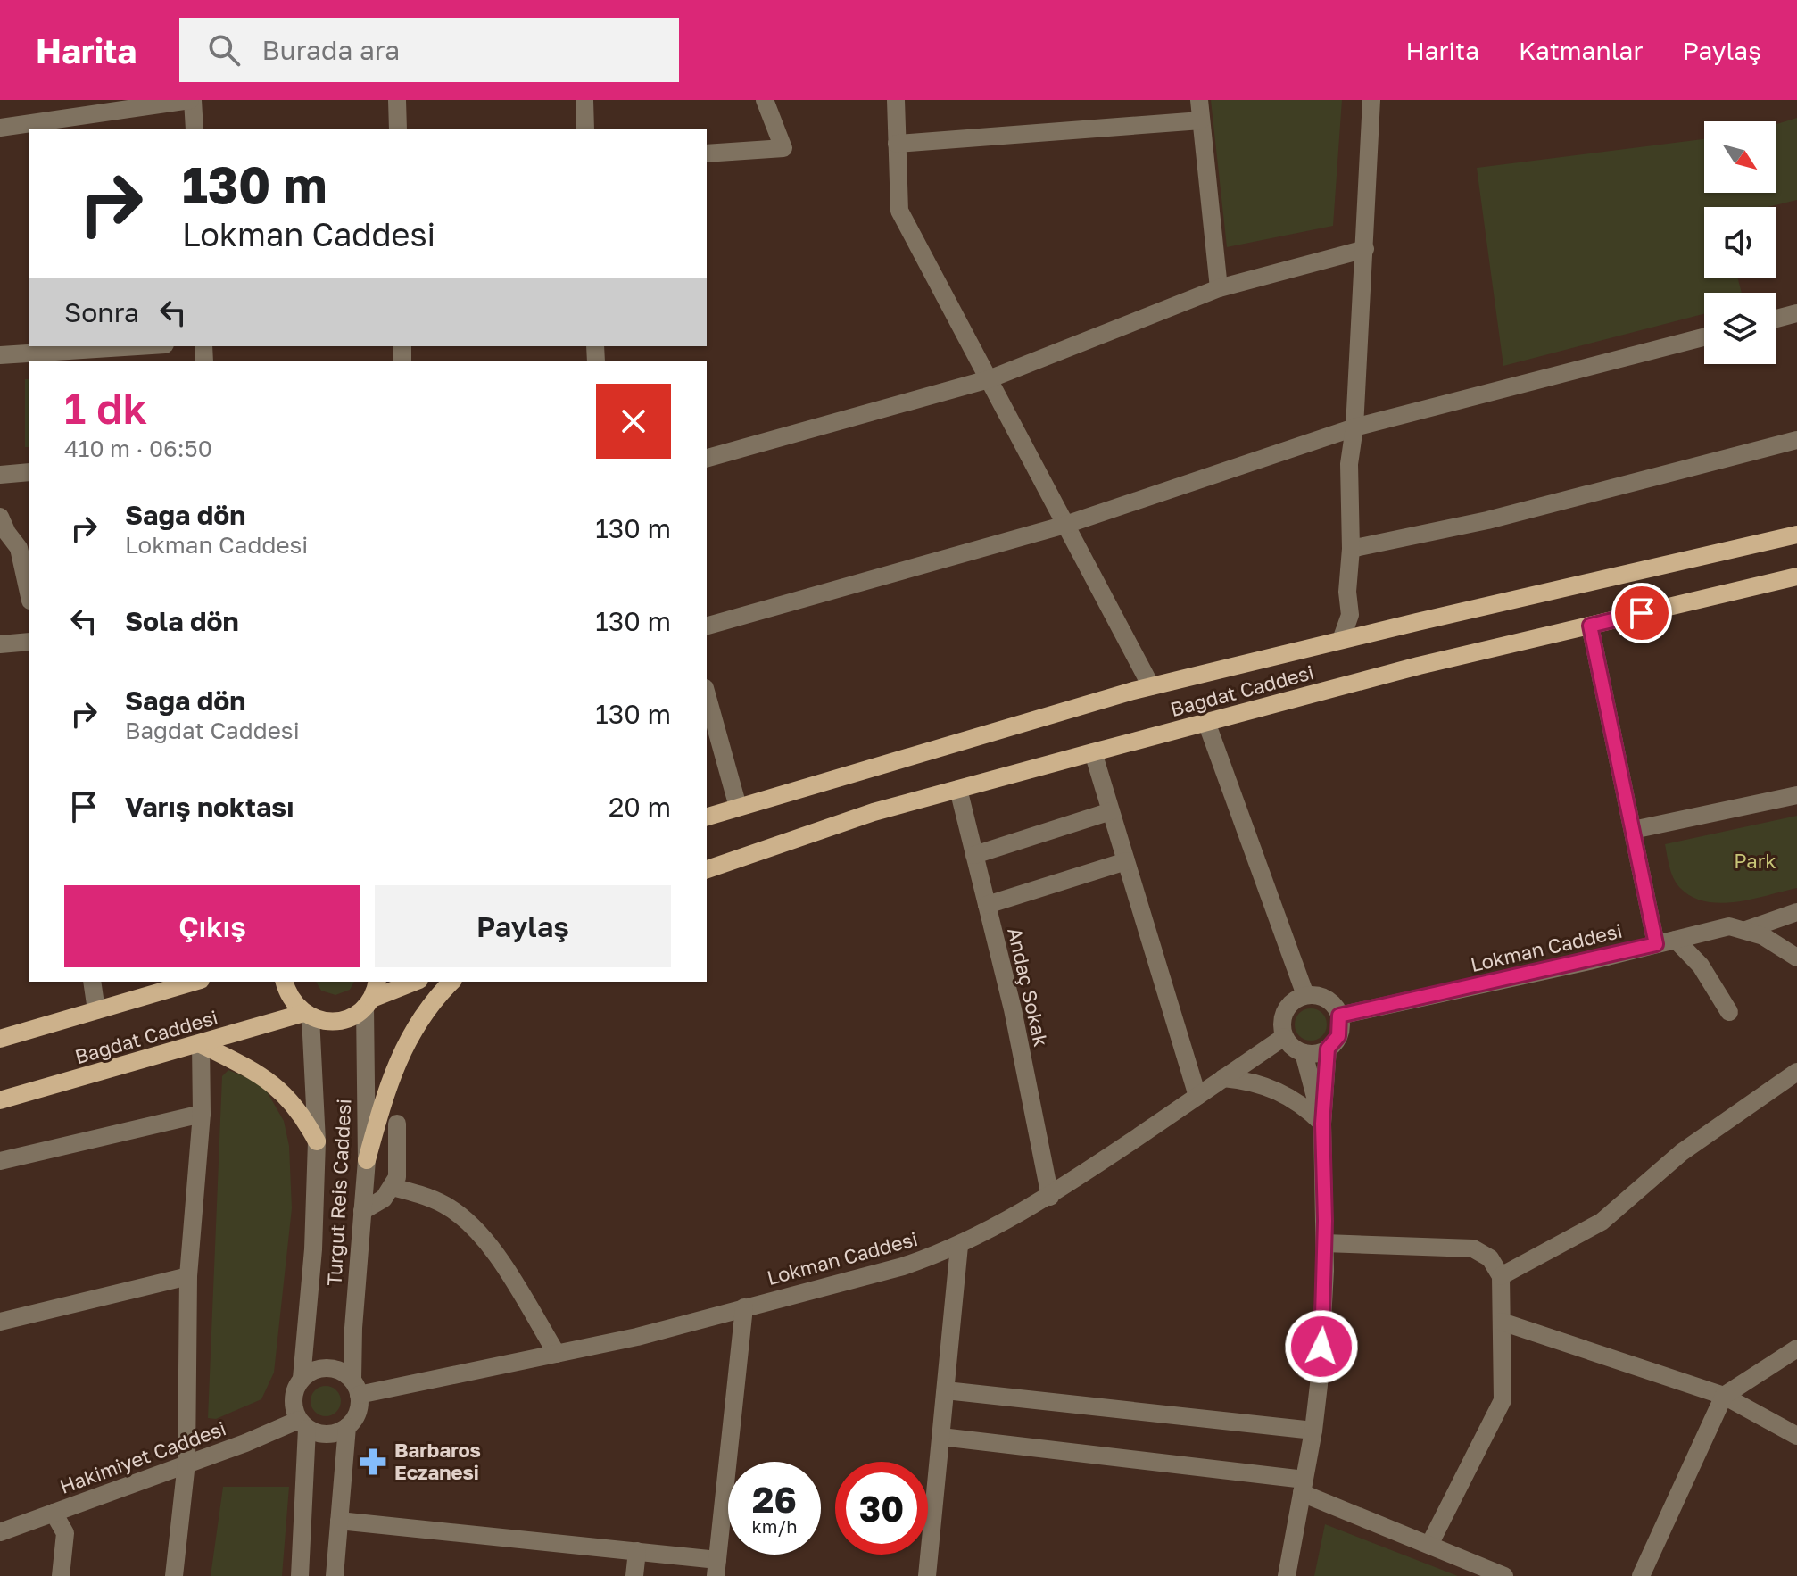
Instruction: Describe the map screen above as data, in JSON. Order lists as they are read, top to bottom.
{
  "streets": {
    "main road": ["Bağdat Caddesi"],
    "street": [
      "Lokman Caddesi",
      "Andaç Sokak",
      "Turgut Reis Caddesi",
      "Hakimiyet Caddesi"
    ]
  },
  "crossings": [
    ["Bağdat Caddesi", "Andaç Sokak"],
    ["Bağdat Caddesi", "Turgut Reis Caddesi"],
    ["Lokman Caddesi", "Andaç Sokak"],
    ["Lokman Caddesi", "Turgut Reis Caddesi"],
    ["Lokman Caddesi", "Hakimiyet Caddesi"],
    ["Turgut Reis Caddesi", "Hakimiyet Caddesi"]
  ],
  "parks": ["Park"],
  "places": {
    "pharmacy": ["Barbaros Eczanesi"]
  },
  "north": "bottom right",
  "page": {
    "header": "Harita",
    "search": "Burada ara",
    "nav": ["Harita", "Katmanlar", "Paylaş"],
    "turn": ["130 m", "Lokman Caddesi"],
    "then": "Sonra",
    "heading": ["1 dk", "410 m · 06:50"],
    "list": [
      {
        "name": "Sağa dön",
        "note": "Lokman Caddesi",
        "value": "130 m"
      },
      {
        "name": "Sola dön",
        "value": "130 m"
      },
      {
        "name": "Sağa dön",
        "note": "Bağdat Caddesi",
        "value": "130 m"
      },
      {
        "name": "Varış noktası",
        "value": "20 m"
      }
    ],
    "buttons": ["Çıkış", "Paylaş"],
    "speed": "26 km/h",
    "limit": "30"
  }
}
